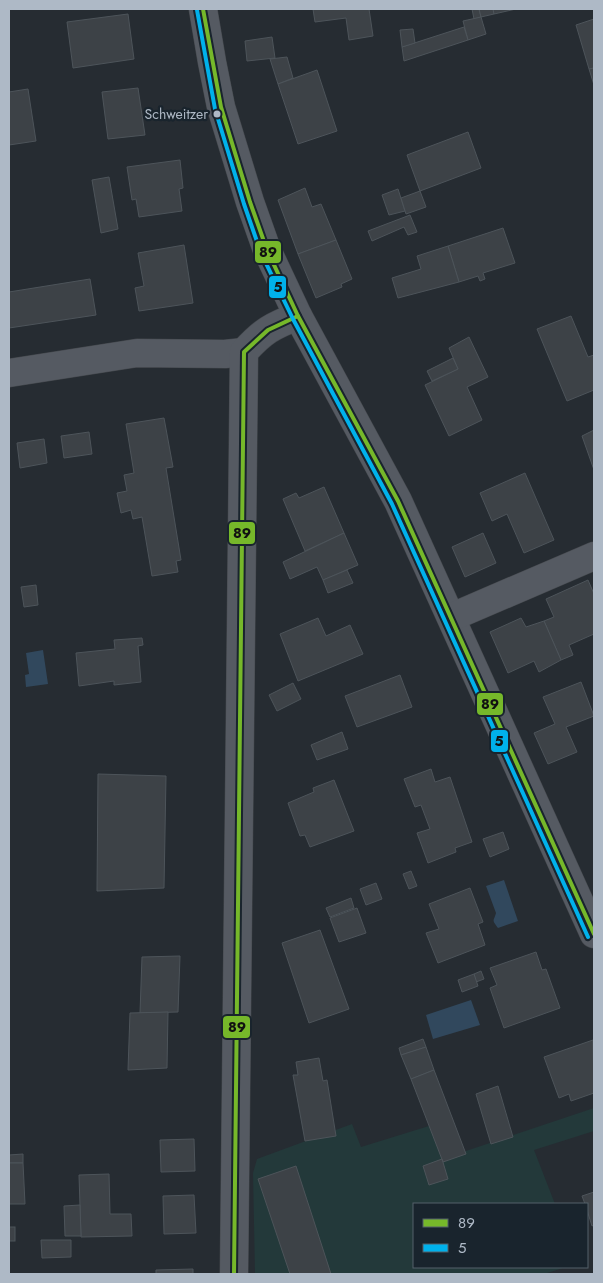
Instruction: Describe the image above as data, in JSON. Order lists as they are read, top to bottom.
{
  "places": ["Schweitzer"],
  "lines": ["transit line 89", "transit line 5"],
  "legend": ["89", "5"]
}
